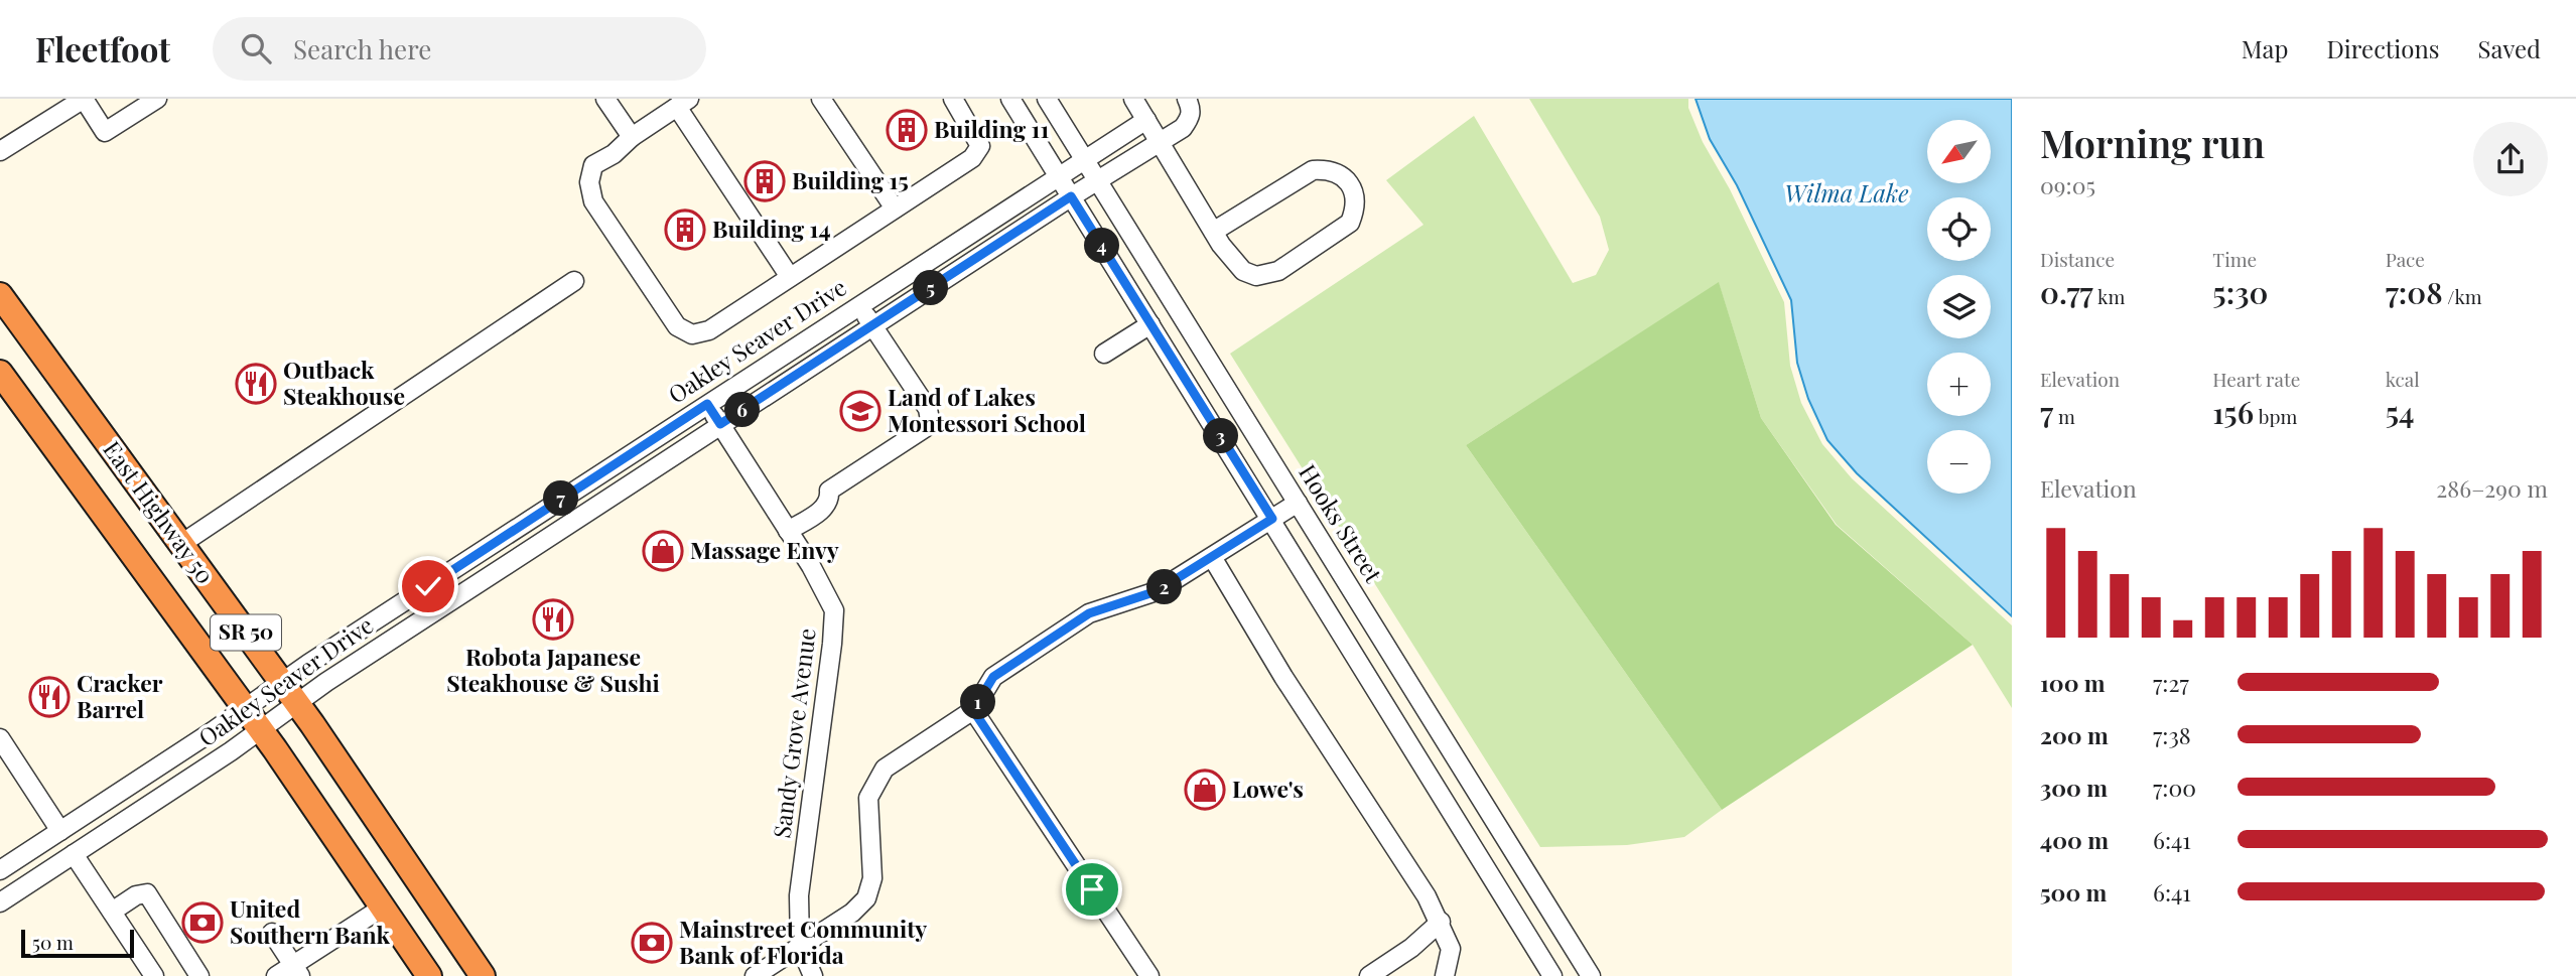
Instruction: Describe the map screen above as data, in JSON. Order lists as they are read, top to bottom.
{
  "streets": {
    "highway": ["East Highway 50", "SR 50"],
    "street": ["Oakley Seaver Drive", "Hooks Street", "Sandy Grove Avenue"]
  },
  "crossings": [
    ["Oakley Seaver Drive", "East Highway 50"],
    ["Oakley Seaver Drive", "Hooks Street"],
    ["Oakley Seaver Drive", "Sandy Grove Avenue"]
  ],
  "water": ["Wilma Lake"],
  "places": {
    "building": ["Building 11", "Building 15", "Building 14"],
    "restaurant": ["Outback Steakhouse", "Robota Japanese Steakhouse & Sushi", "Cracker Barrel"],
    "school or university": ["Land of Lakes Montessori School"],
    "shop": ["Massage Envy", "Lowe's"],
    "bank": ["United Southern Bank", "Mainstreet Community Bank of Florida"]
  },
  "scale_bar": "50 m",
  "north": "bottom left",
  "page": {
    "header": "Fleetfoot",
    "search": "Search here",
    "nav": ["Map", "Directions", "Saved"],
    "heading": ["Morning run", "09:05"],
    "map_buttons": ["+", "−"],
    "stats": [
      ["Distance", "0.77 km"],
      ["Time", "5:30"],
      ["Pace", "7:08 /km"],
      ["Elevation", "7 m"],
      ["Heart rate", "156 bpm"],
      ["kcal", "54"]
    ],
    "pins": [
      "4",
      "5",
      "6",
      "3",
      "7",
      "2",
      "1"
    ],
    "chart": ["Elevation", "286–290 m"],
    "list": [
      {
        "name": "100 m",
        "note": "7:27"
      },
      {
        "name": "200 m",
        "note": "7:38"
      },
      {
        "name": "300 m",
        "note": "7:00"
      },
      {
        "name": "400 m",
        "note": "6:41"
      },
      {
        "name": "500 m",
        "note": "6:41"
      }
    ],
    "scale": "50 m"
  }
}
